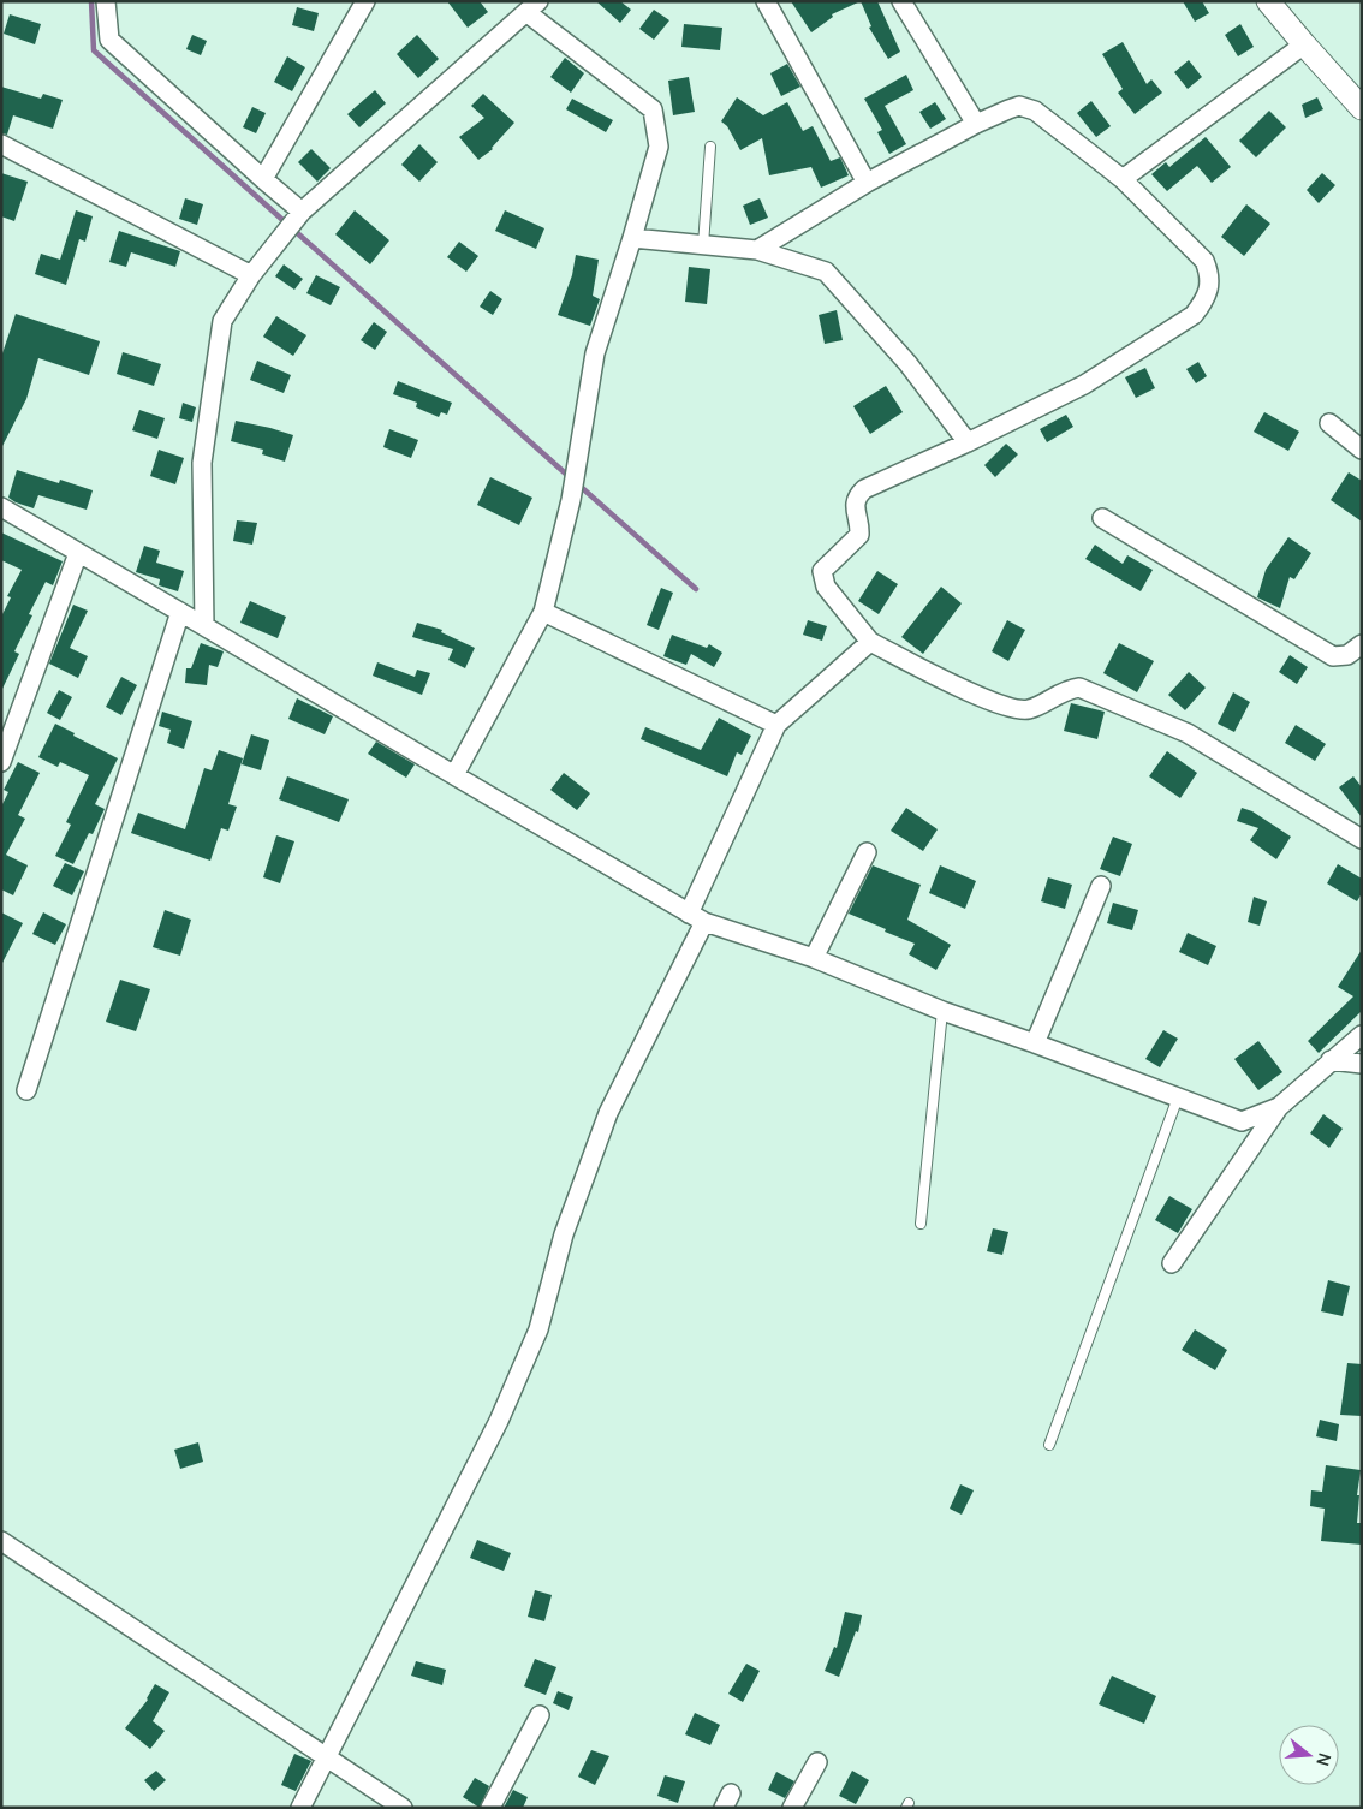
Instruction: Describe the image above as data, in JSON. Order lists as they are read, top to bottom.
{
  "north": "right"
}
